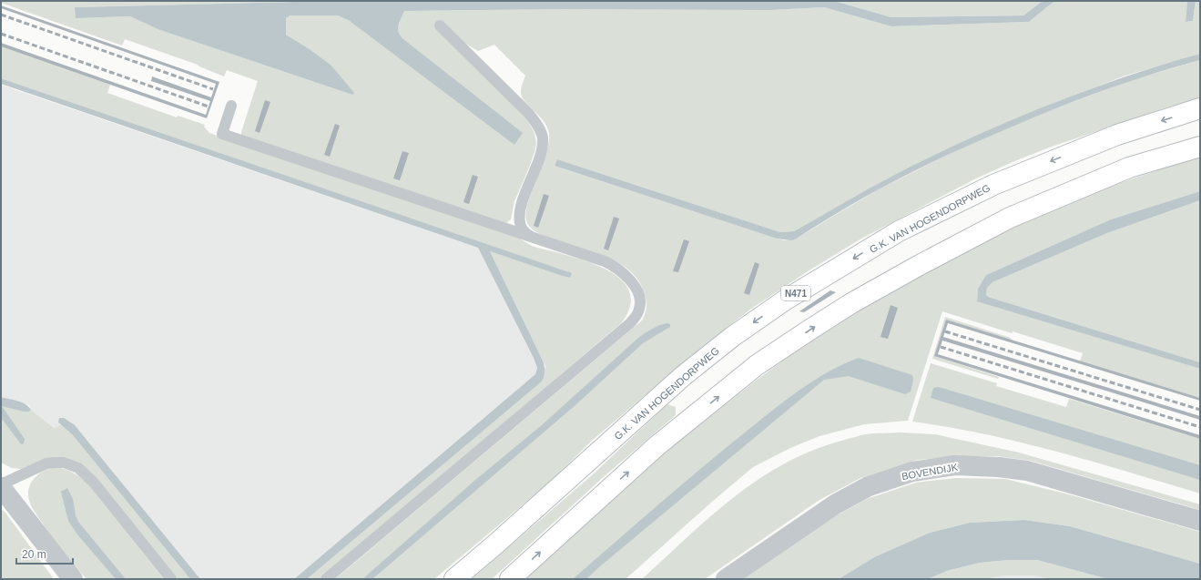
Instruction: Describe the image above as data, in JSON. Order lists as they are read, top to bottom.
{
  "streets": {
    "main road": ["G.K. VAN HOGENDORPWEG", "N471"],
    "street": ["BOVENDIJK"]
  },
  "scale_bar": "20 m"
}
